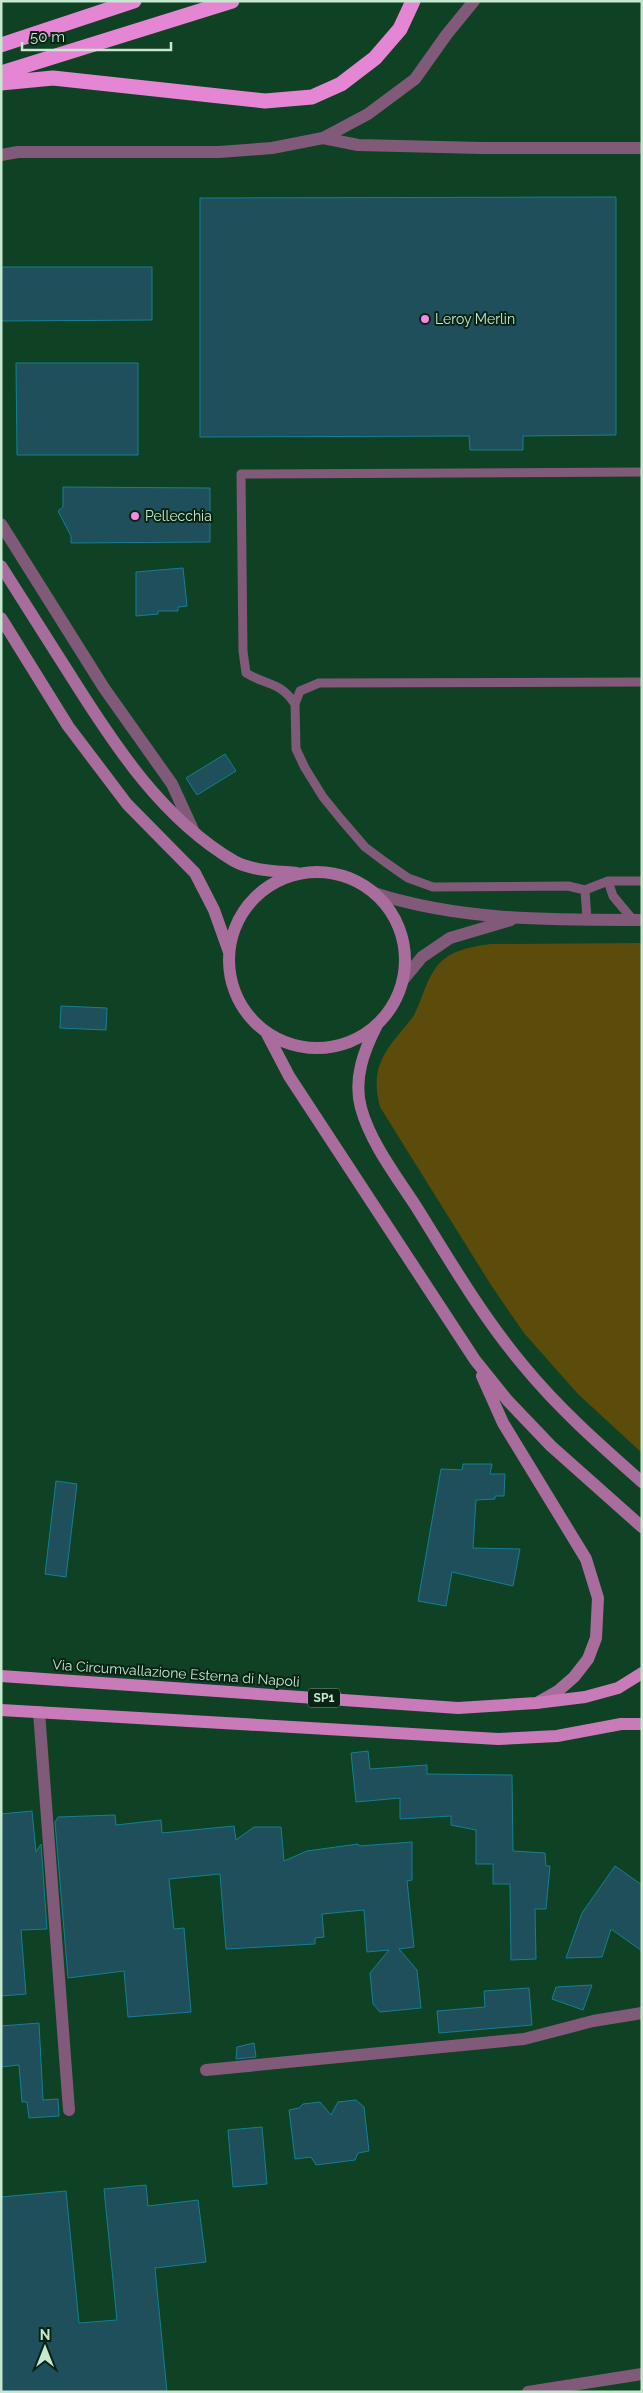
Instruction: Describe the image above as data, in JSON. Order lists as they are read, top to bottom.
{
  "streets": {
    "main road": ["Via Circumvallazione Esterna di Napoli", "SP1"]
  },
  "places": ["Leroy Merlin", "Pellecchia"],
  "scale_bar": "50 m",
  "north": "top"
}
